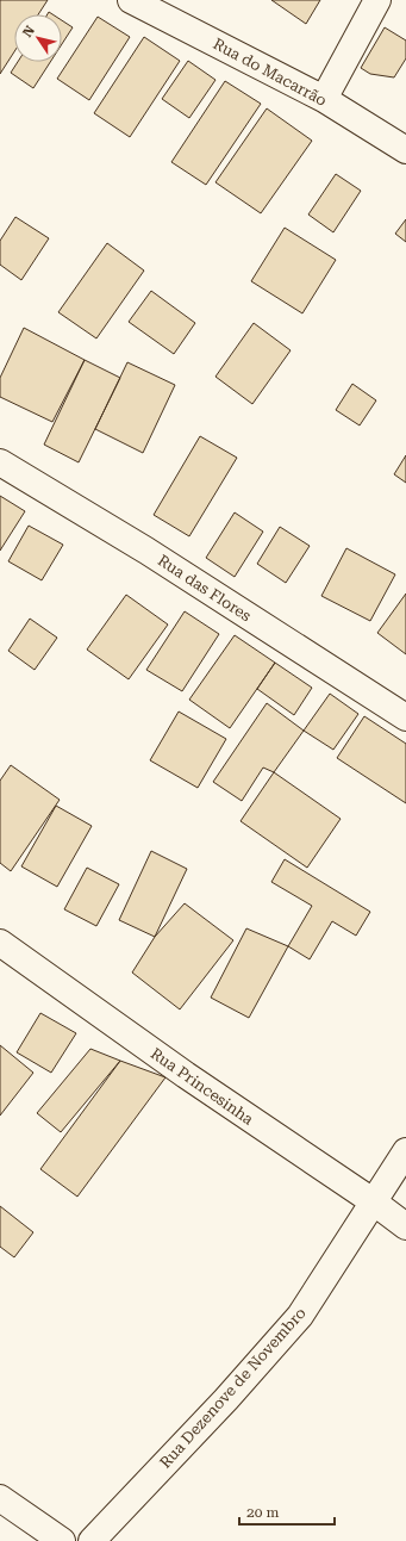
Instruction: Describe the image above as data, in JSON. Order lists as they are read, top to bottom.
{
  "streets": {
    "street": [
      "Rua do Macarrão",
      "Rua das Flores",
      "Rua Princesinha",
      "Rua Dezenove de Novembro"
    ]
  },
  "crossings": [
    ["Rua Princesinha", "Rua Dezenove de Novembro"]
  ],
  "scale_bar": "20 m",
  "north": "top left"
}
